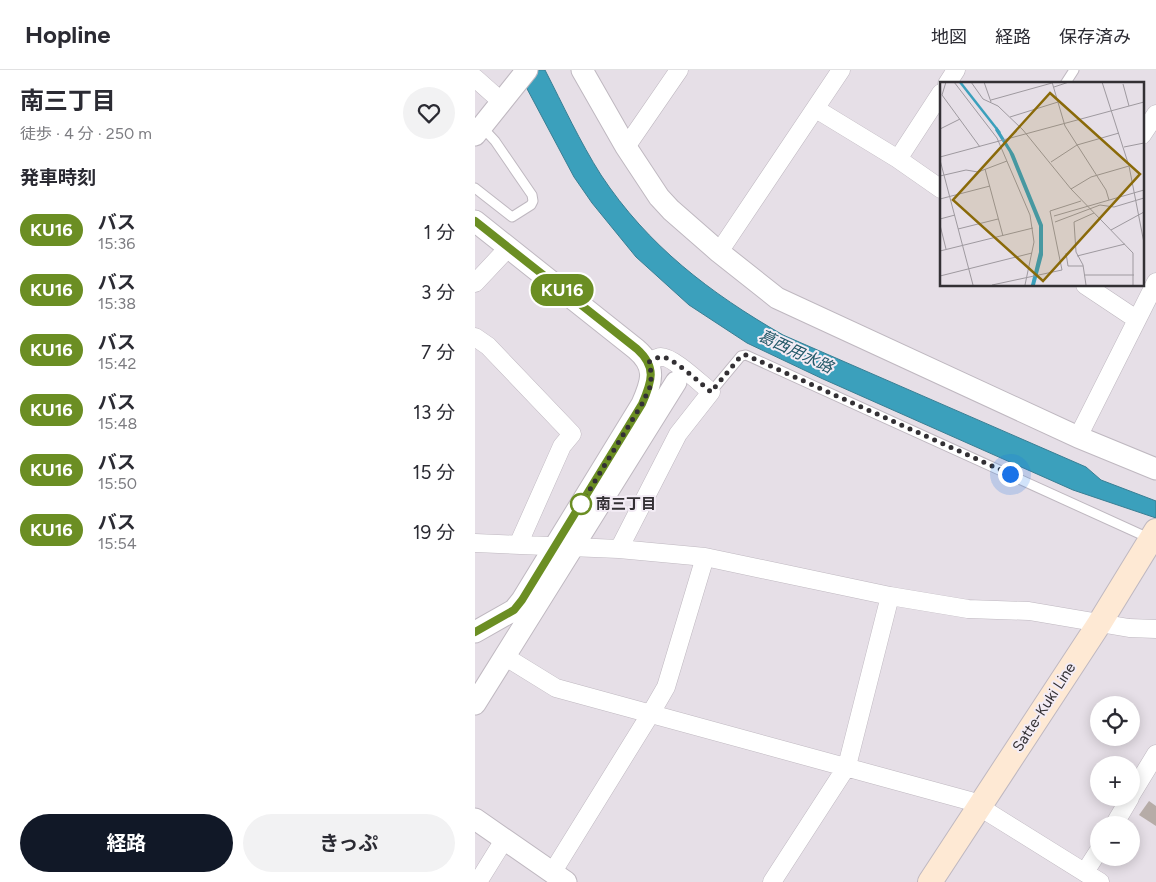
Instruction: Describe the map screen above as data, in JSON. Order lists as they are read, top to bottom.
{
  "streets": {
    "main road": ["Satte-Kuki Line"]
  },
  "water": ["葛西用水路"],
  "places": ["南三丁目"],
  "lines": ["bus line KU16"],
  "page": {
    "header": "Hopline",
    "nav": ["地図", "経路", "保存済み"],
    "heading": [
      ["南三丁目", "徒歩 · 4 分 · 250 m"],
      "発車時刻"
    ],
    "on_map": "KU16",
    "list": [
      {
        "mark": "KU16",
        "name": "バス",
        "note": "15:36",
        "value": "1 分"
      },
      {
        "mark": "KU16",
        "name": "バス",
        "note": "15:38",
        "value": "3 分"
      },
      {
        "mark": "KU16",
        "name": "バス",
        "note": "15:42",
        "value": "7 分"
      },
      {
        "mark": "KU16",
        "name": "バス",
        "note": "15:48",
        "value": "13 分"
      },
      {
        "mark": "KU16",
        "name": "バス",
        "note": "15:50",
        "value": "15 分"
      },
      {
        "mark": "KU16",
        "name": "バス",
        "note": "15:54",
        "value": "19 分"
      }
    ],
    "map_buttons": ["+", "−"],
    "buttons": ["経路", "きっぷ"]
  }
}
